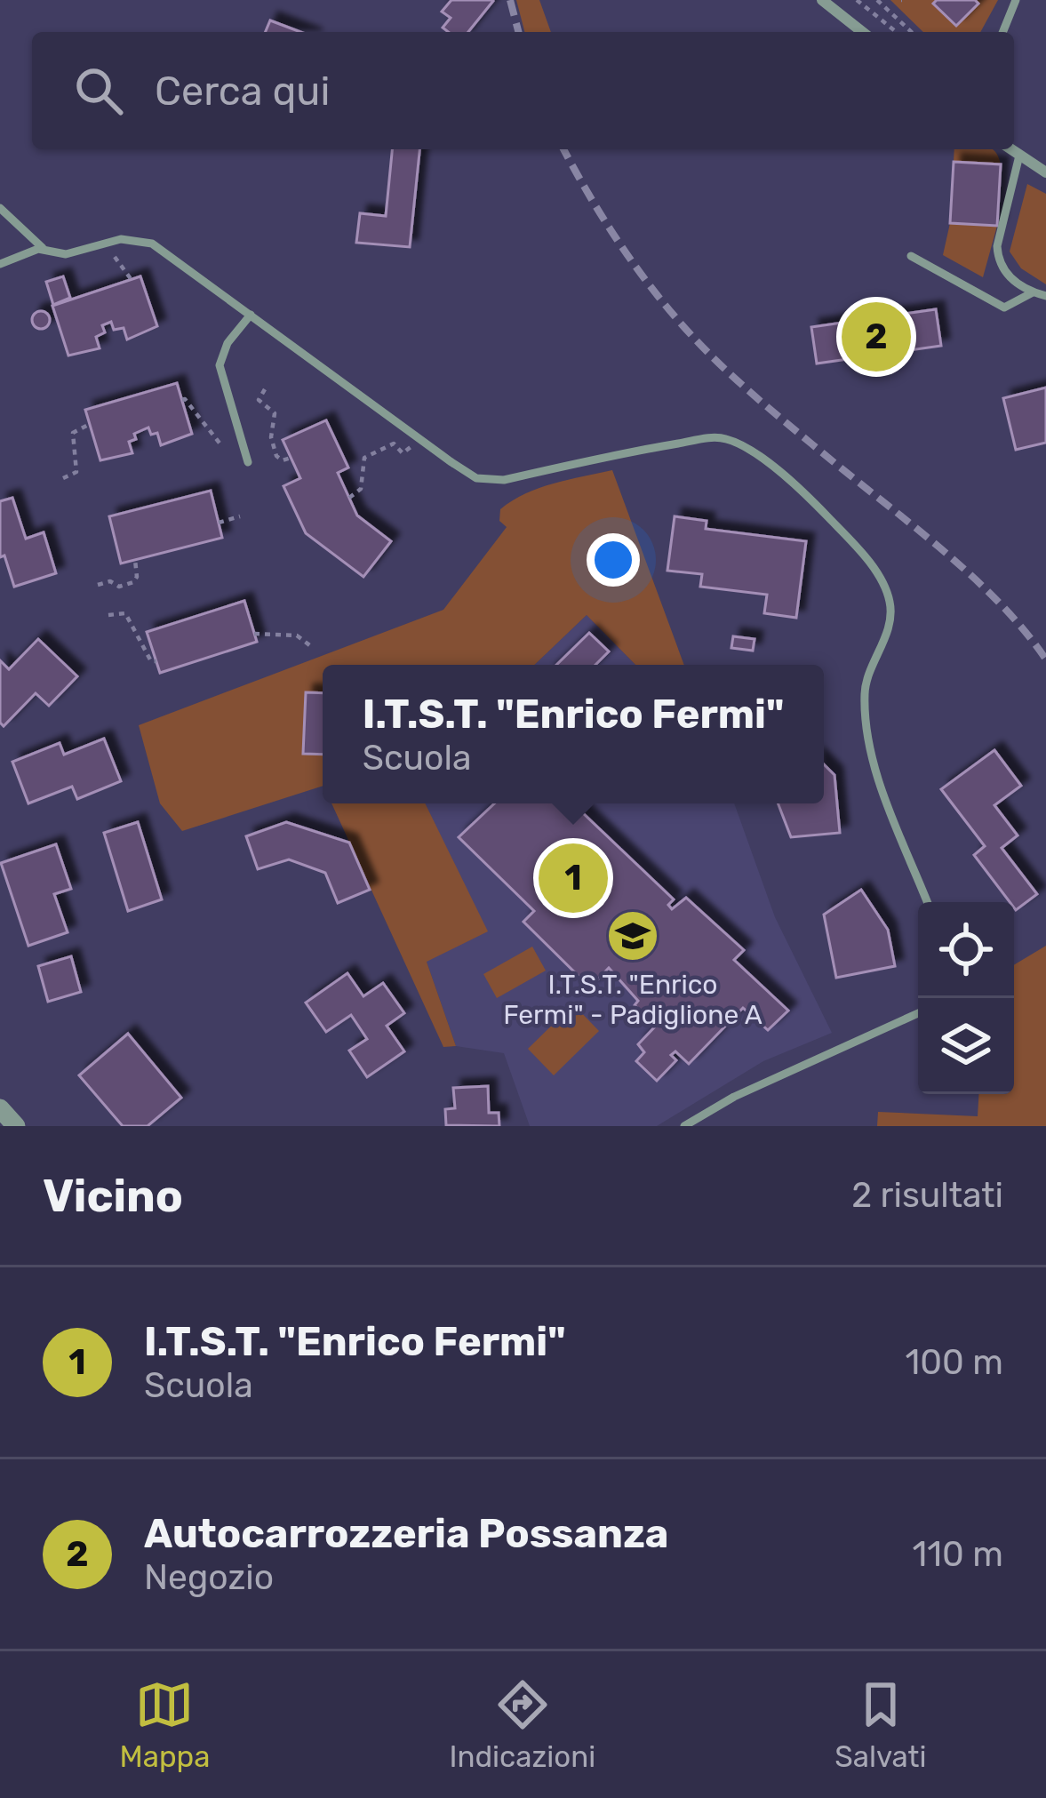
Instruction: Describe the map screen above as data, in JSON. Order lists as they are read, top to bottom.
{
  "places": {
    "school or university": ["I.T.S.T. \"Enrico Fermi\" - Padiglione A"]
  },
  "page": {
    "search": "Cerca qui",
    "pins": ["2", "1"],
    "popup": ["I.T.S.T. \"Enrico Fermi\"", "Scuola"],
    "heading": ["Vicino", "2 risultati"],
    "list": [
      {
        "mark": "1",
        "name": "I.T.S.T. \"Enrico Fermi\"",
        "note": "Scuola",
        "value": "100 m"
      },
      {
        "mark": "2",
        "name": "Autocarrozzeria Possanza",
        "note": "Negozio",
        "value": "110 m"
      }
    ],
    "nav": ["Mappa", "Indicazioni", "Salvati"]
  }
}
